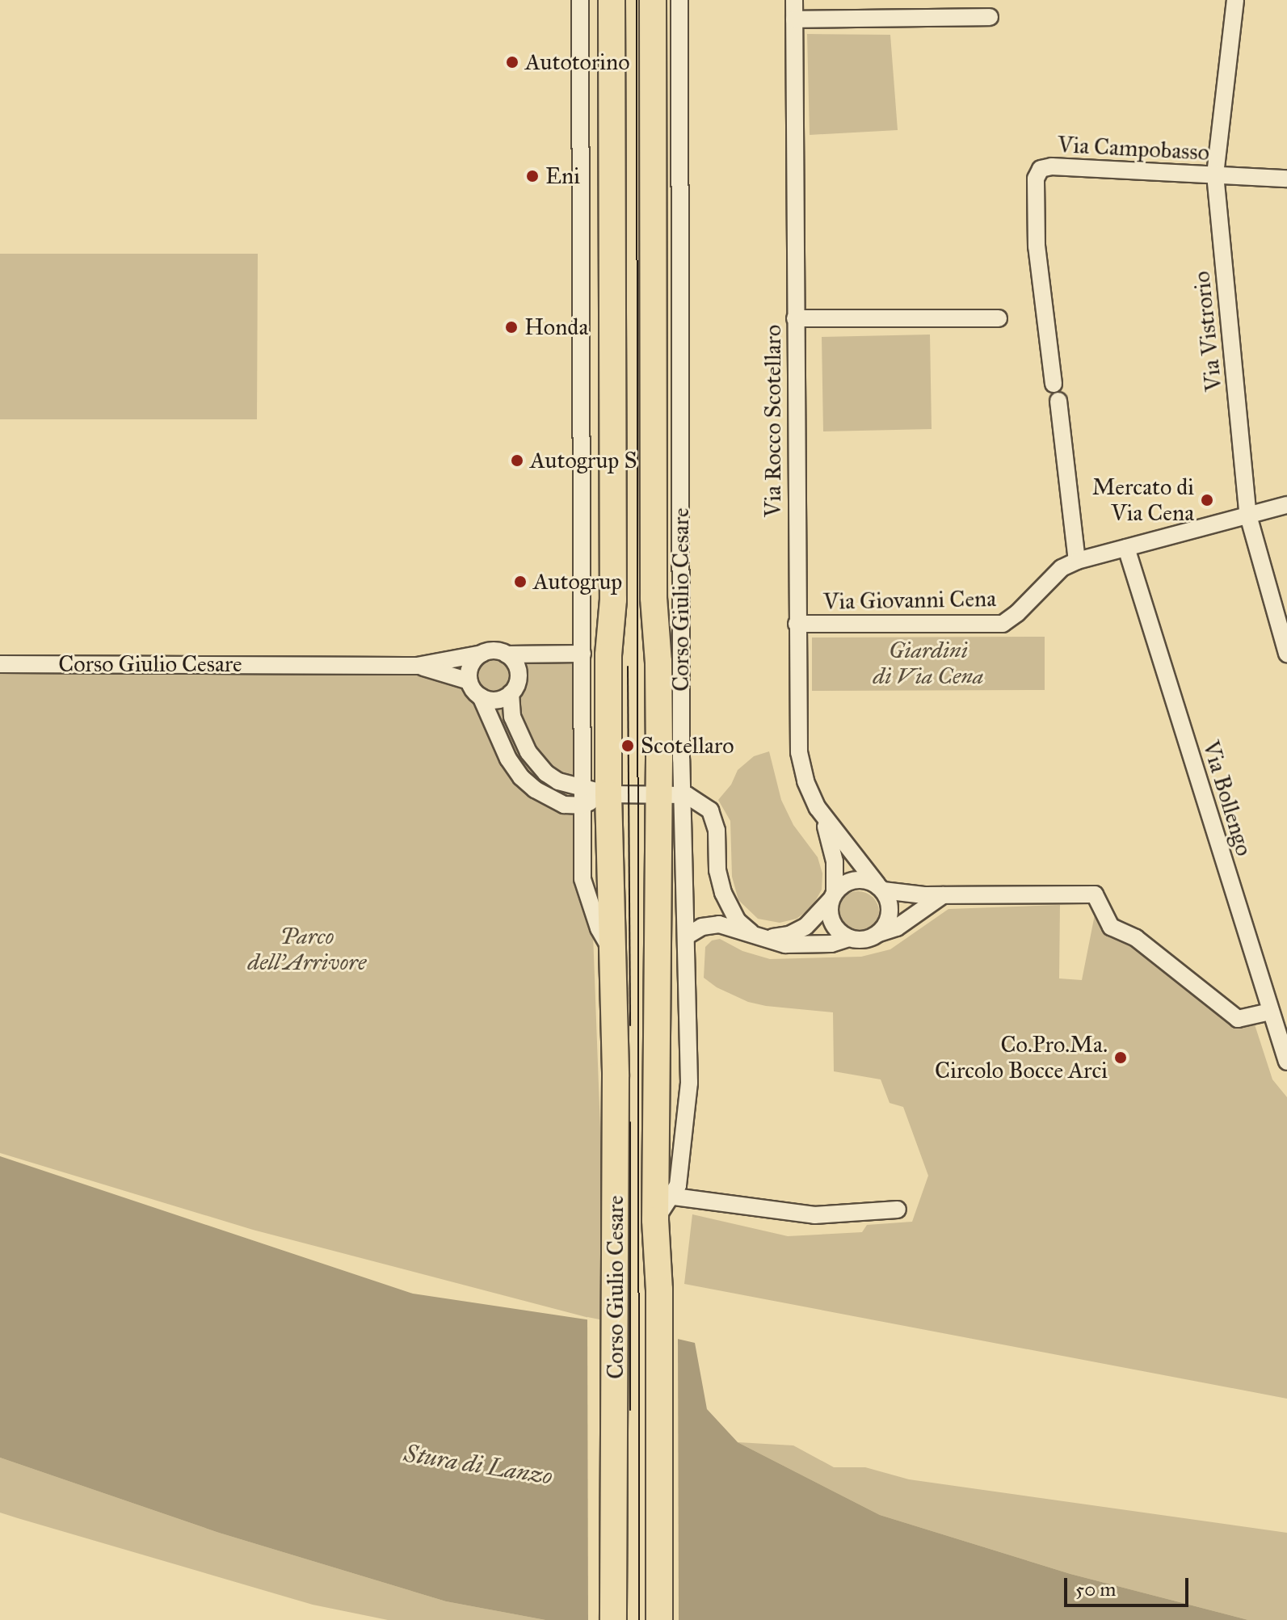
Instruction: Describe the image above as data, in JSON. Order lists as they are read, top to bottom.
{
  "streets": {
    "main road": ["Corso Giulio Cesare"],
    "street": [
      "Via Campobasso",
      "Via Vistrorio",
      "Via Rocco Scotellaro",
      "Via Giovanni Cena",
      "Via Bollengo"
    ]
  },
  "crossings": [
    ["Via Campobasso", "Via Vistrorio"],
    ["Via Vistrorio", "Via Giovanni Cena"],
    ["Via Rocco Scotellaro", "Via Giovanni Cena"],
    ["Via Giovanni Cena", "Via Bollengo"]
  ],
  "water": ["Stura di Lanzo"],
  "parks": ["Giardini di Via Cena", "Parco dell'Arrivore"],
  "places": [
    "Autotorino",
    "Eni",
    "Honda",
    "Autogrup S",
    "Mercato di Via Cena",
    "Autogrup",
    "Scotellaro",
    "Co.Pro.Ma. Circolo Bocce Arci"
  ],
  "scale_bar": "50 m"
}
